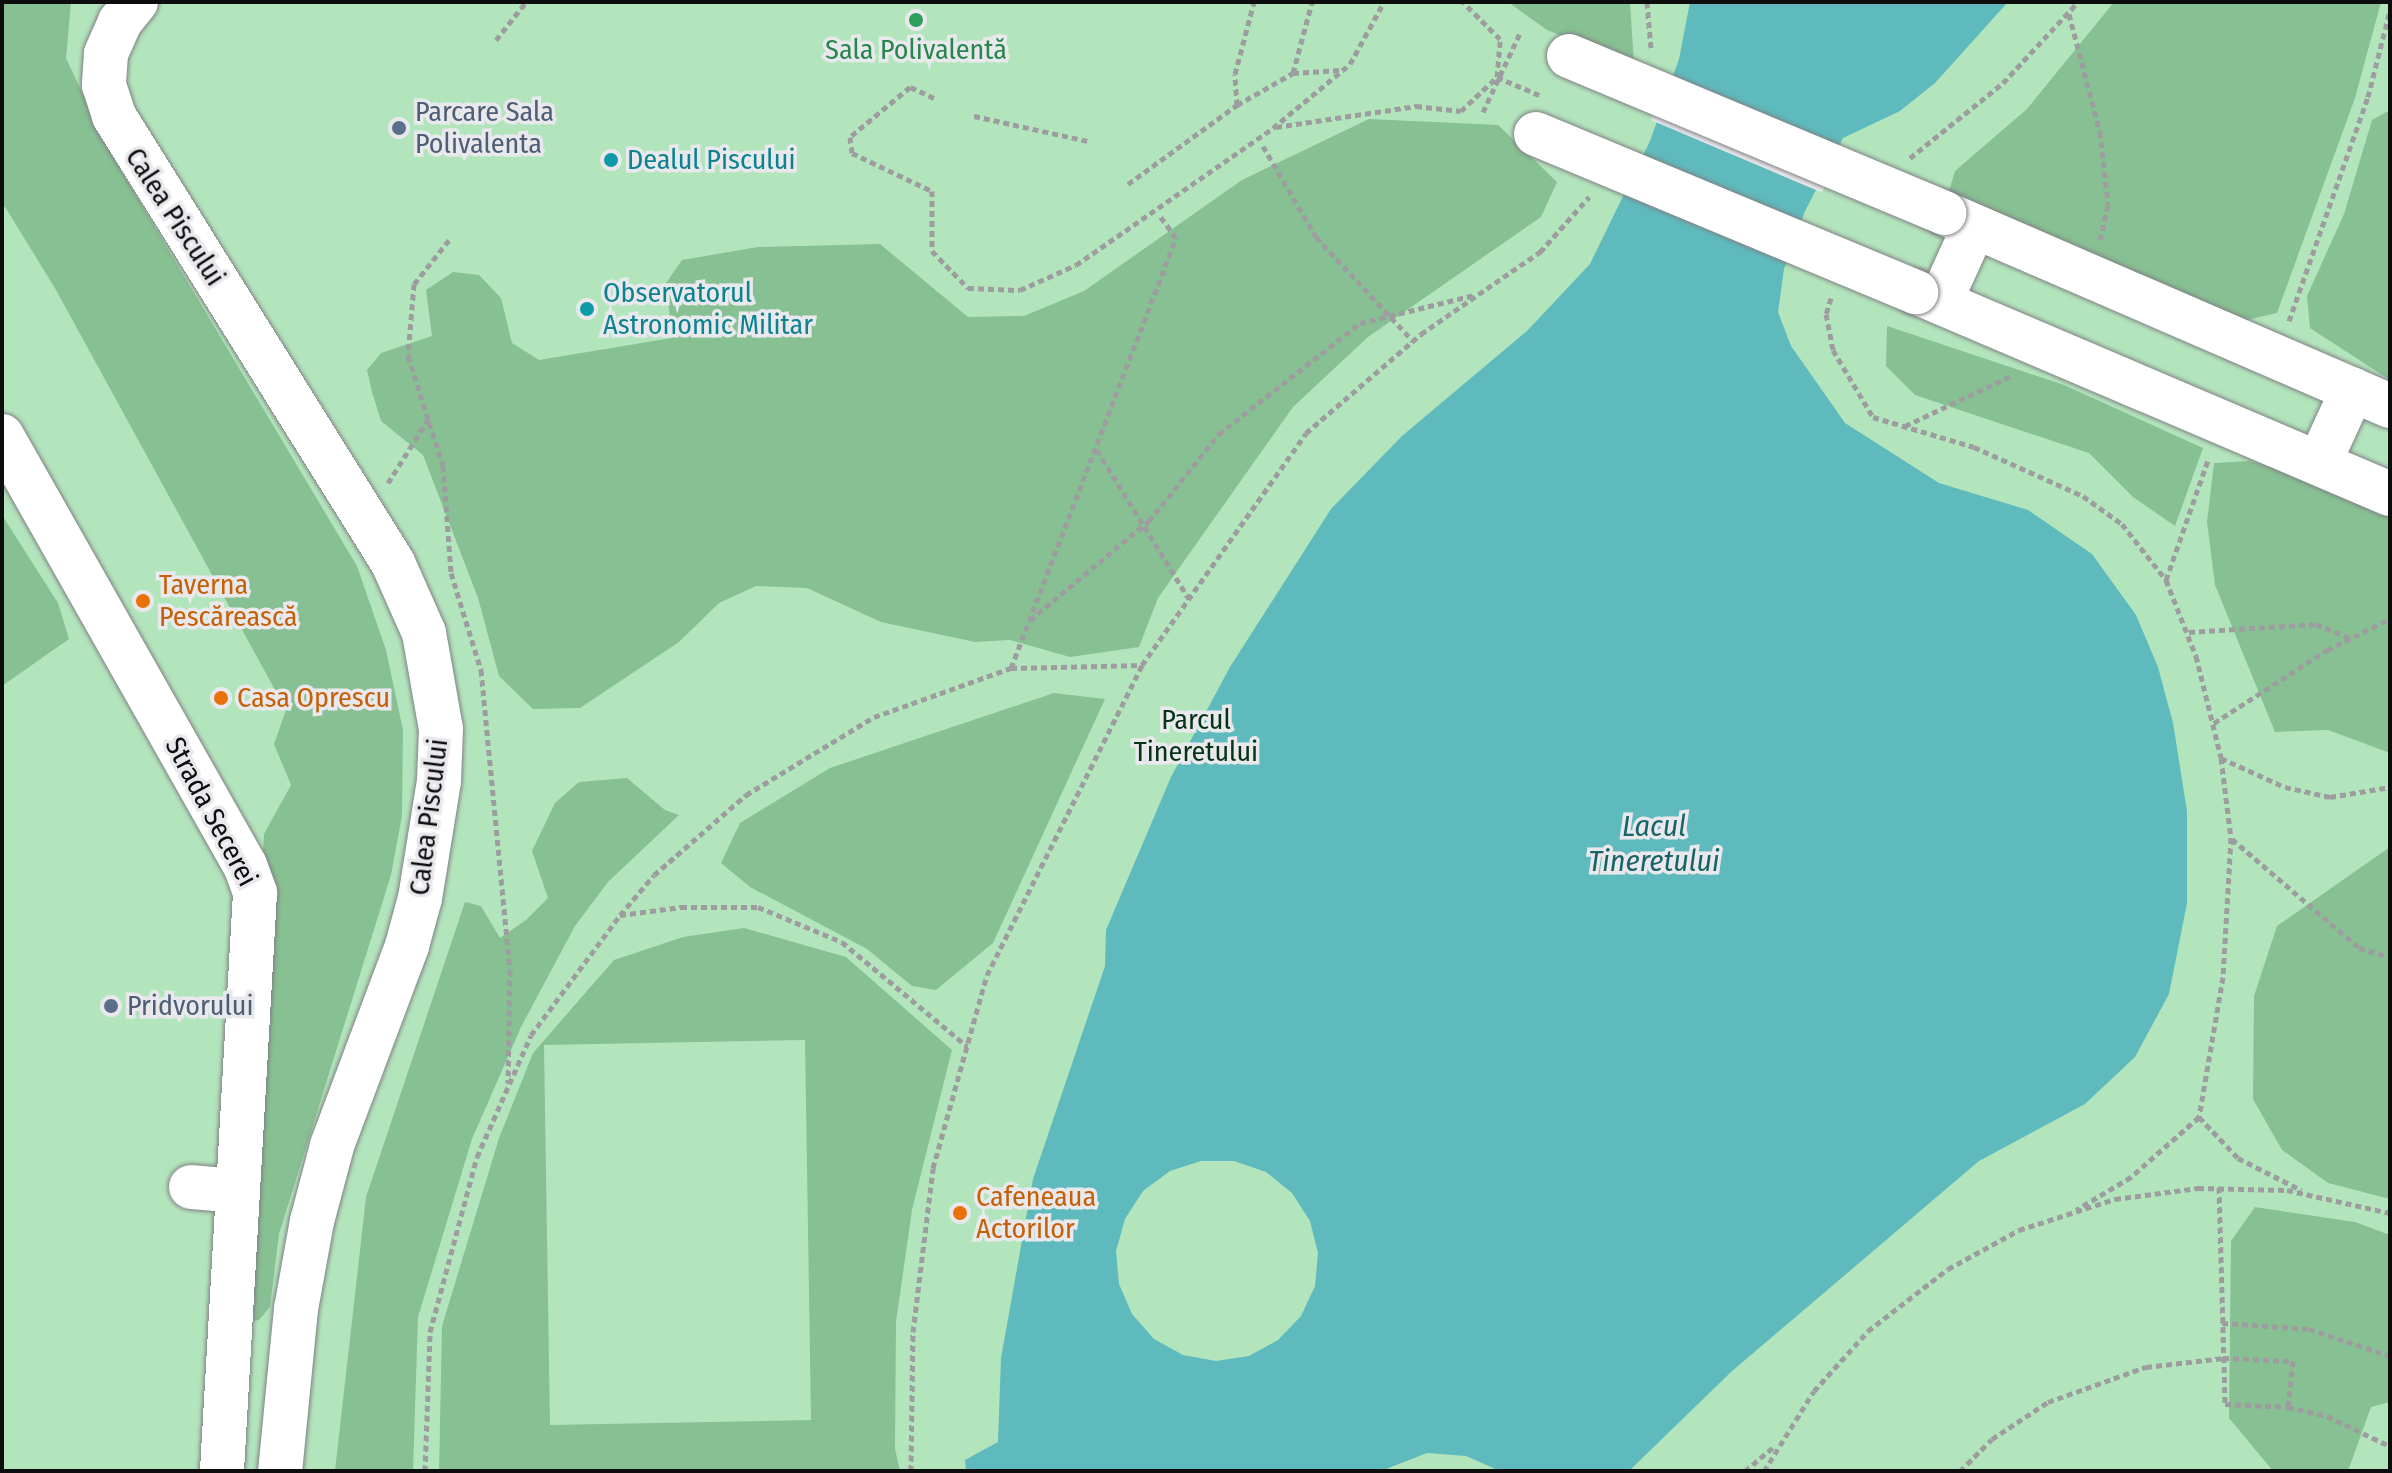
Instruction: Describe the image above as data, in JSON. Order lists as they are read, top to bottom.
{
  "streets": {
    "street": ["Calea Piscului", "Strada Secerei"]
  },
  "water": ["Lacul Tineretului"],
  "parks": ["Parcul Tineretului"],
  "places": [
    "Sala Polivalentă",
    "Parcare Sala Polivalenta",
    "Dealul Piscului",
    "Observatorul Astronomic Militar",
    "Taverna Pescărească",
    "Casa Oprescu",
    "Pridvorului",
    "Cafeneaua Actorilor"
  ]
}
